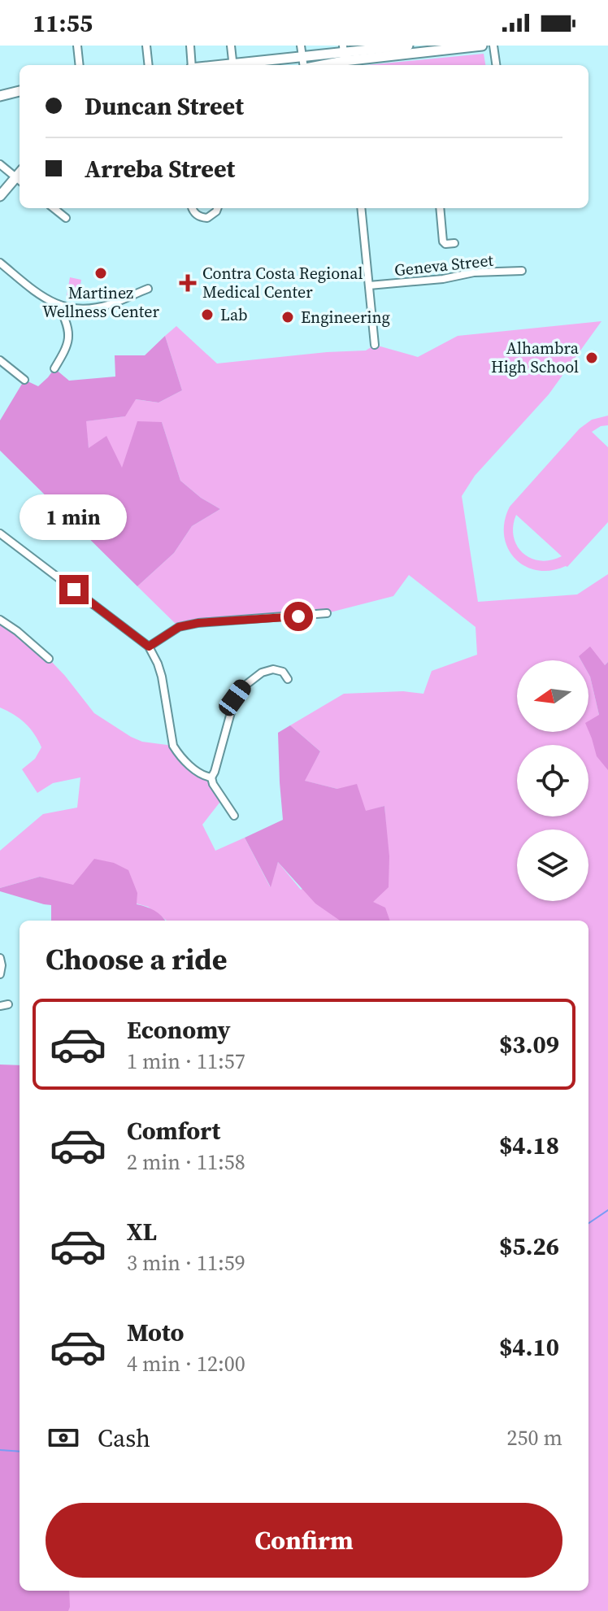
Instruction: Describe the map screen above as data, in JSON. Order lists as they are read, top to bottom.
{
  "streets": {
    "street": ["Geneva Street"]
  },
  "places": {
    "other": [
      "Martinez Wellness Center",
      "Lab",
      "Engineering",
      "Alhambra High School"
    ],
    "health": ["Contra Costa Regional Medical Center"]
  },
  "north": "left",
  "page": {
    "status": "11:55",
    "banner": ["Duncan Street", "Arreba Street"],
    "bubble": "1 min",
    "heading": "Choose a ride",
    "list": [
      {
        "name": "Economy",
        "note": "1 min · 11:57",
        "value": "$3.09"
      },
      {
        "name": "Comfort",
        "note": "2 min · 11:58",
        "value": "$4.18"
      },
      {
        "name": "XL",
        "note": "3 min · 11:59",
        "value": "$5.26"
      },
      {
        "name": "Moto",
        "note": "4 min · 12:00",
        "value": "$4.10"
      }
    ],
    "pay": ["Cash", "250 m"],
    "buttons": "Confirm"
  }
}
